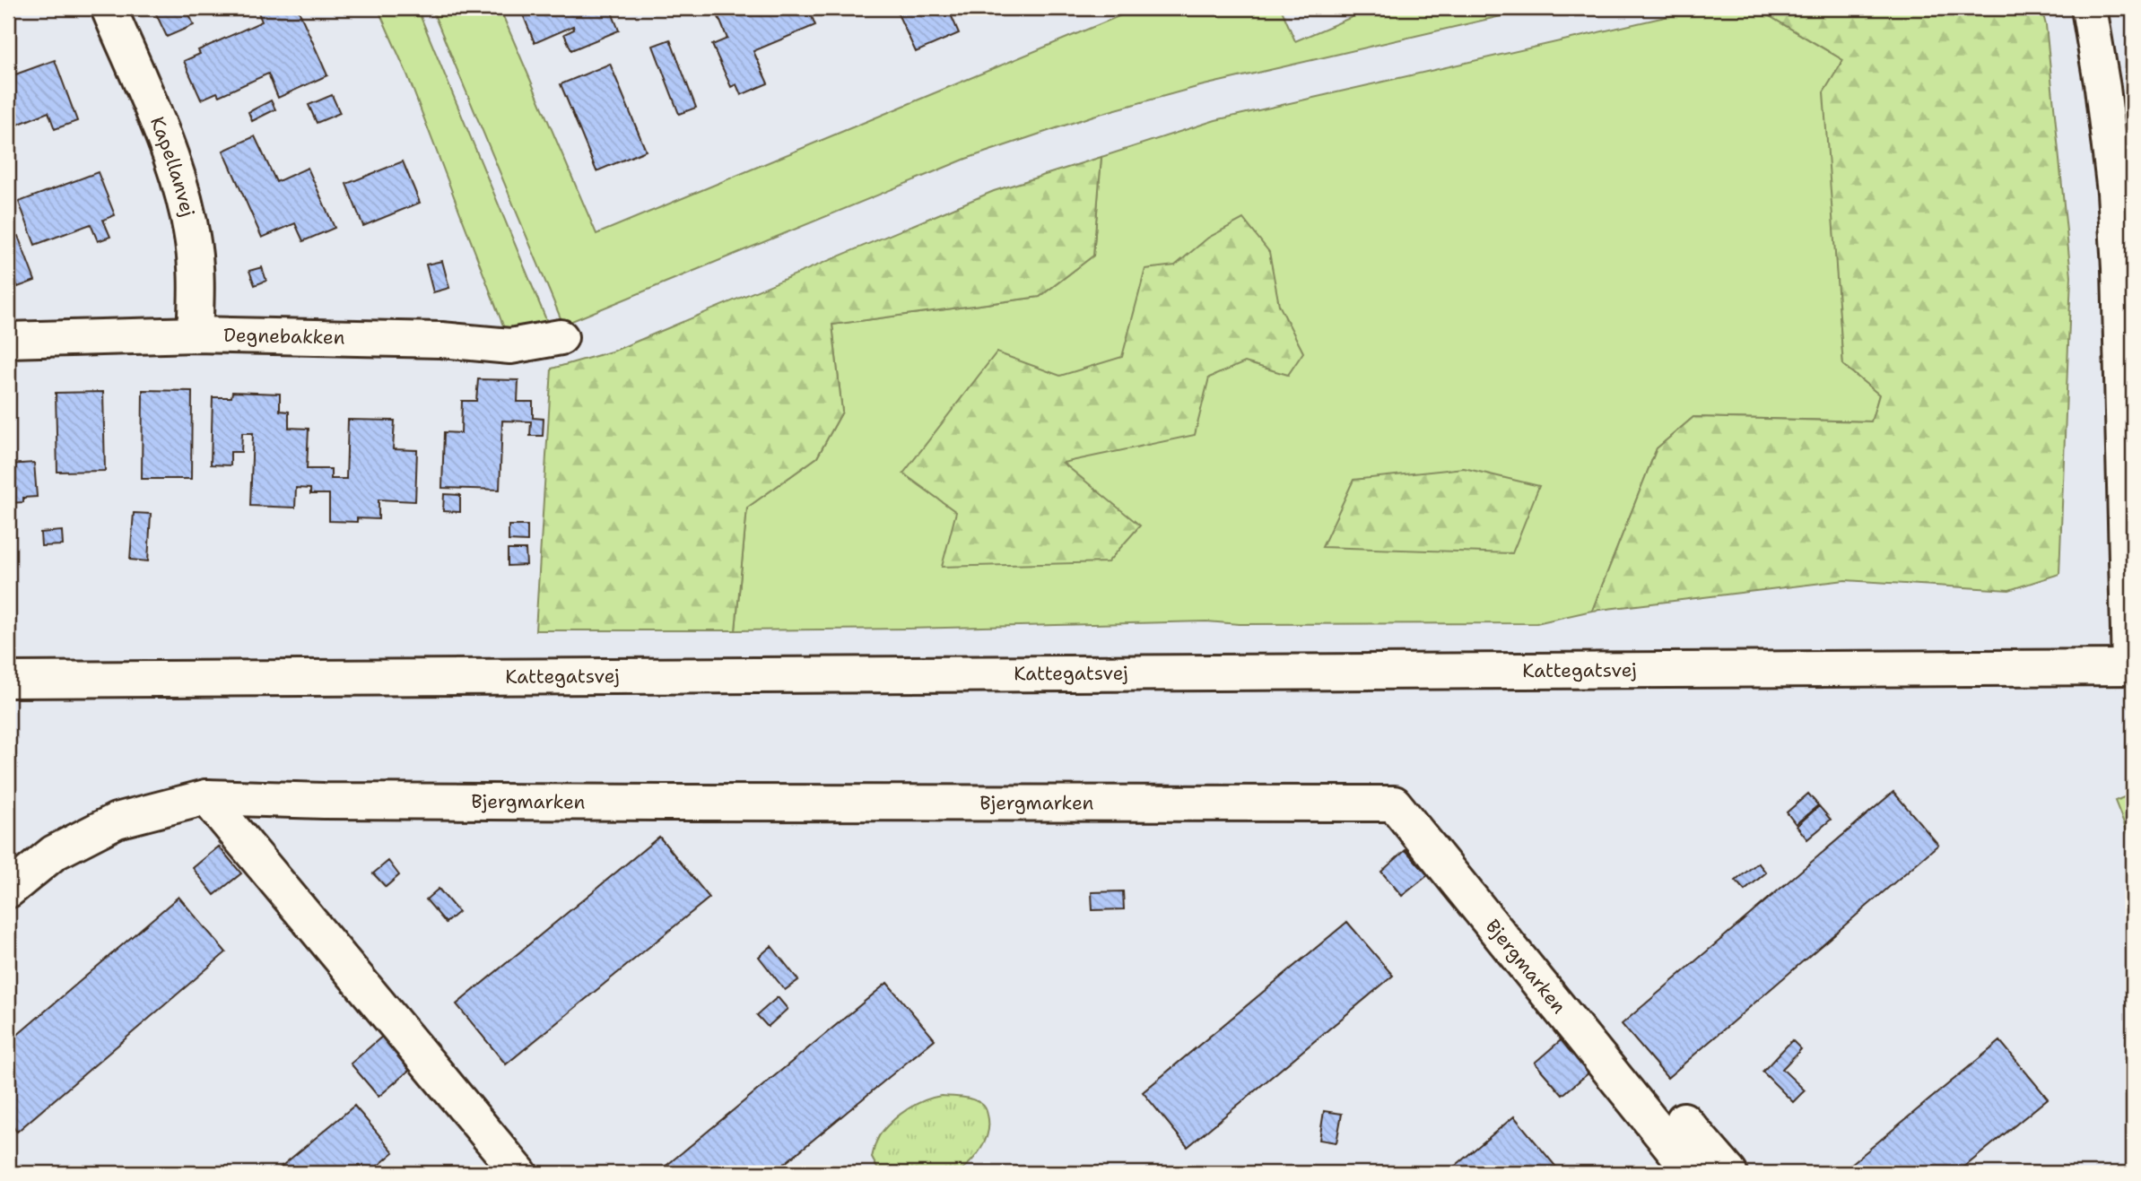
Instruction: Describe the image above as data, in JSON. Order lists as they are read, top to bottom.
{
  "streets": {
    "street": [
      "Kapellanvej",
      "Degnebakken",
      "Kattegatsvej",
      "Bjergmarken"
    ]
  },
  "crossings": [
    ["Kapellanvej", "Degnebakken"]
  ]
}
